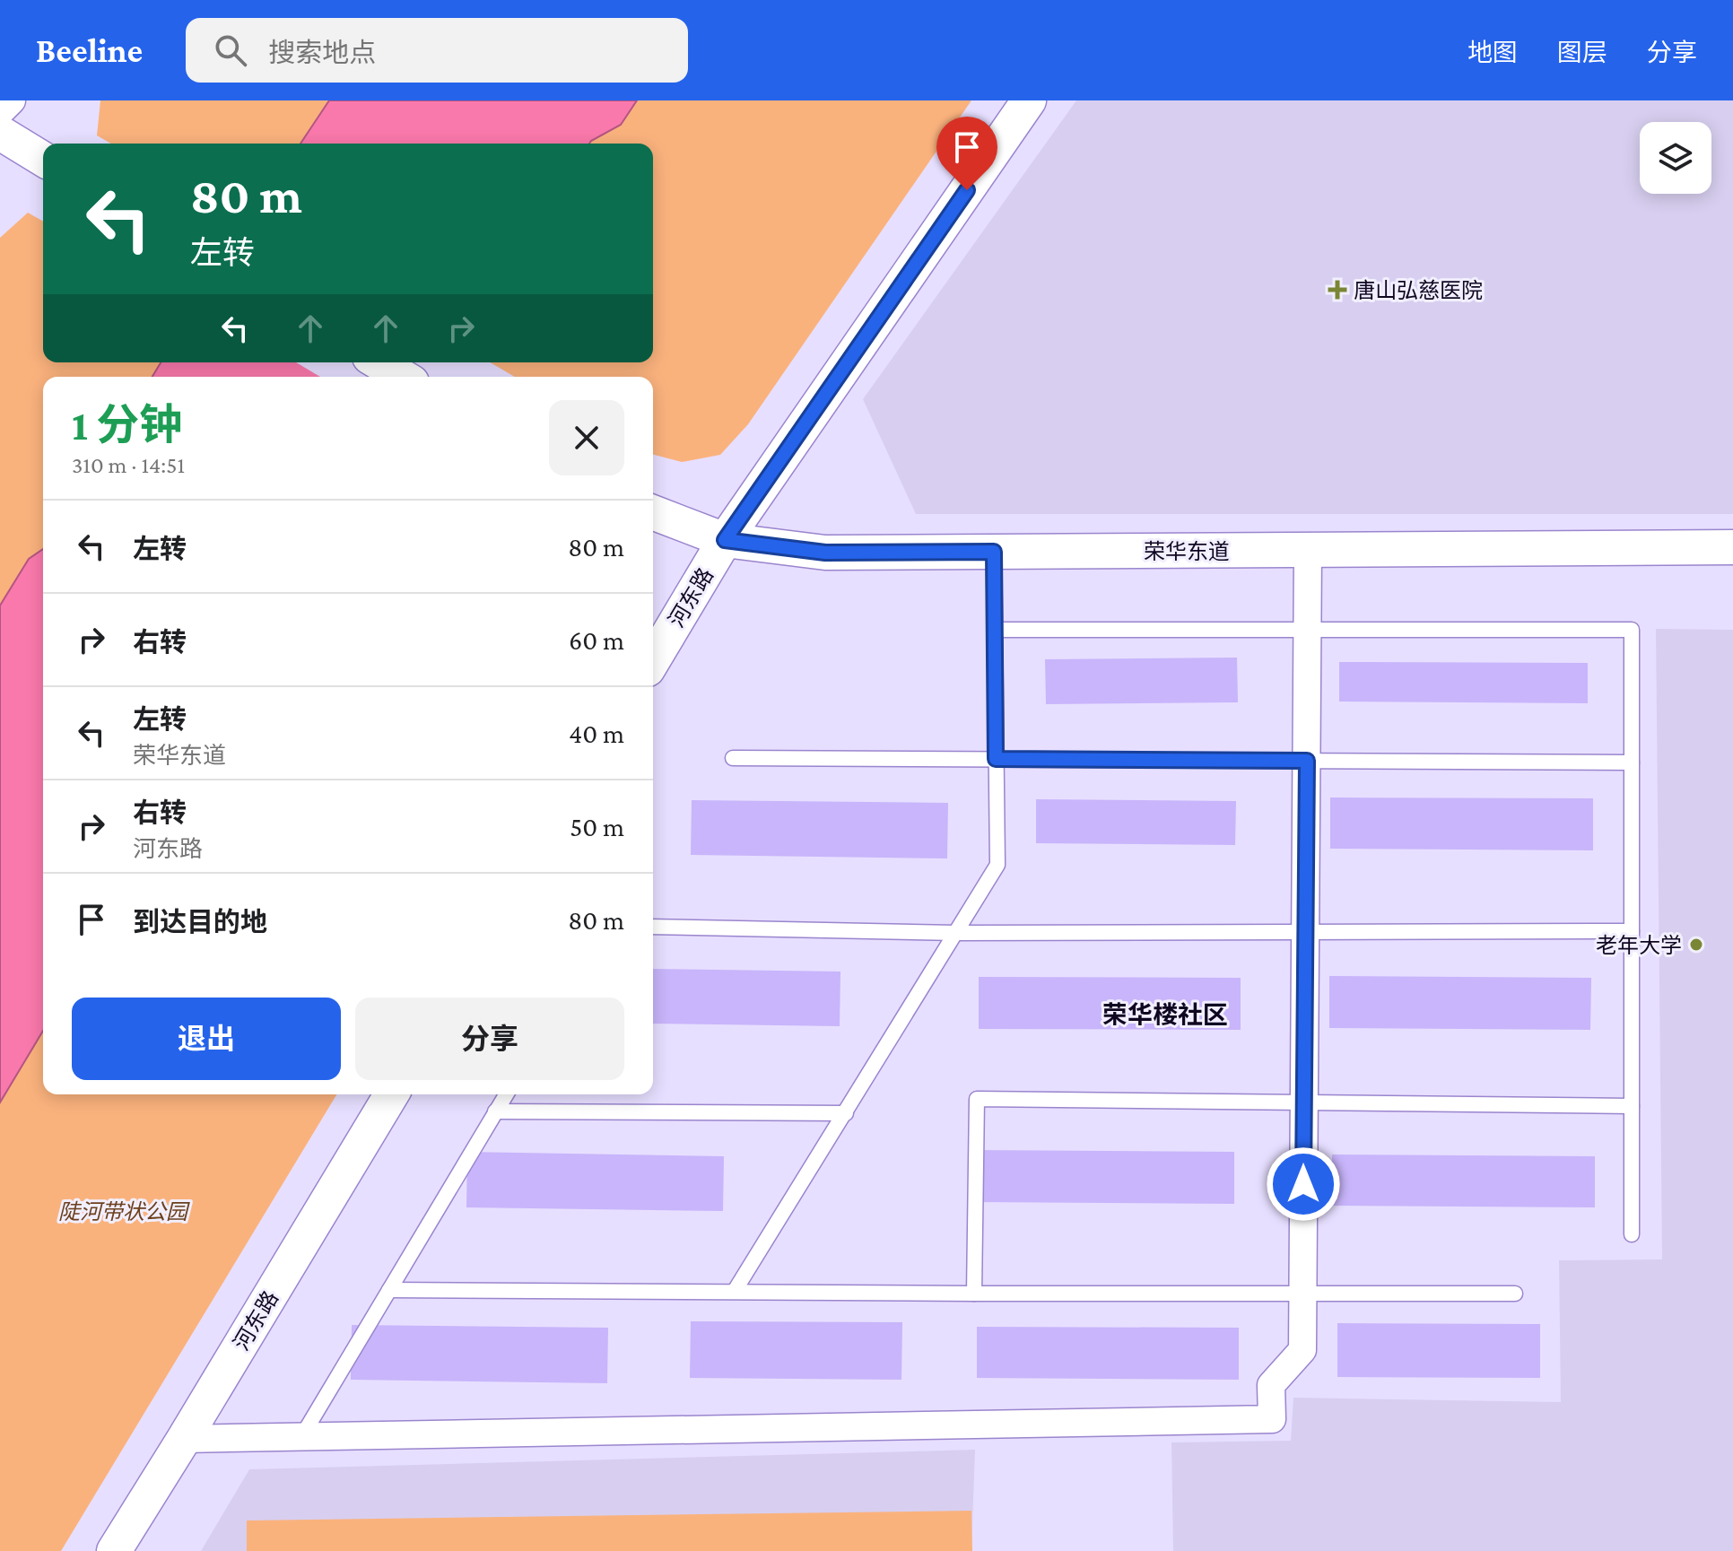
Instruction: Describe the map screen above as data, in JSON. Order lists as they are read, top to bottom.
{
  "streets": {
    "street": ["荣华东道", "河东路"]
  },
  "crossings": [
    ["荣华东道", "河东路"]
  ],
  "districts": ["荣华楼社区"],
  "parks": ["陡河带状公园"],
  "places": {
    "health": ["唐山弘慈医院"],
    "other": ["老年大学"]
  },
  "page": {
    "header": "Beeline",
    "search": "搜索地点",
    "nav": ["地图", "图层", "分享"],
    "turn": ["80 m", "左转"],
    "heading": ["1 分钟", "310 m · 14:51"],
    "list": [
      {
        "name": "左转",
        "value": "80 m"
      },
      {
        "name": "右转",
        "value": "60 m"
      },
      {
        "name": "左转",
        "note": "荣华东道",
        "value": "40 m"
      },
      {
        "name": "右转",
        "note": "河东路",
        "value": "50 m"
      },
      {
        "name": "到达目的地",
        "value": "80 m"
      }
    ],
    "buttons": ["退出", "分享"]
  }
}
